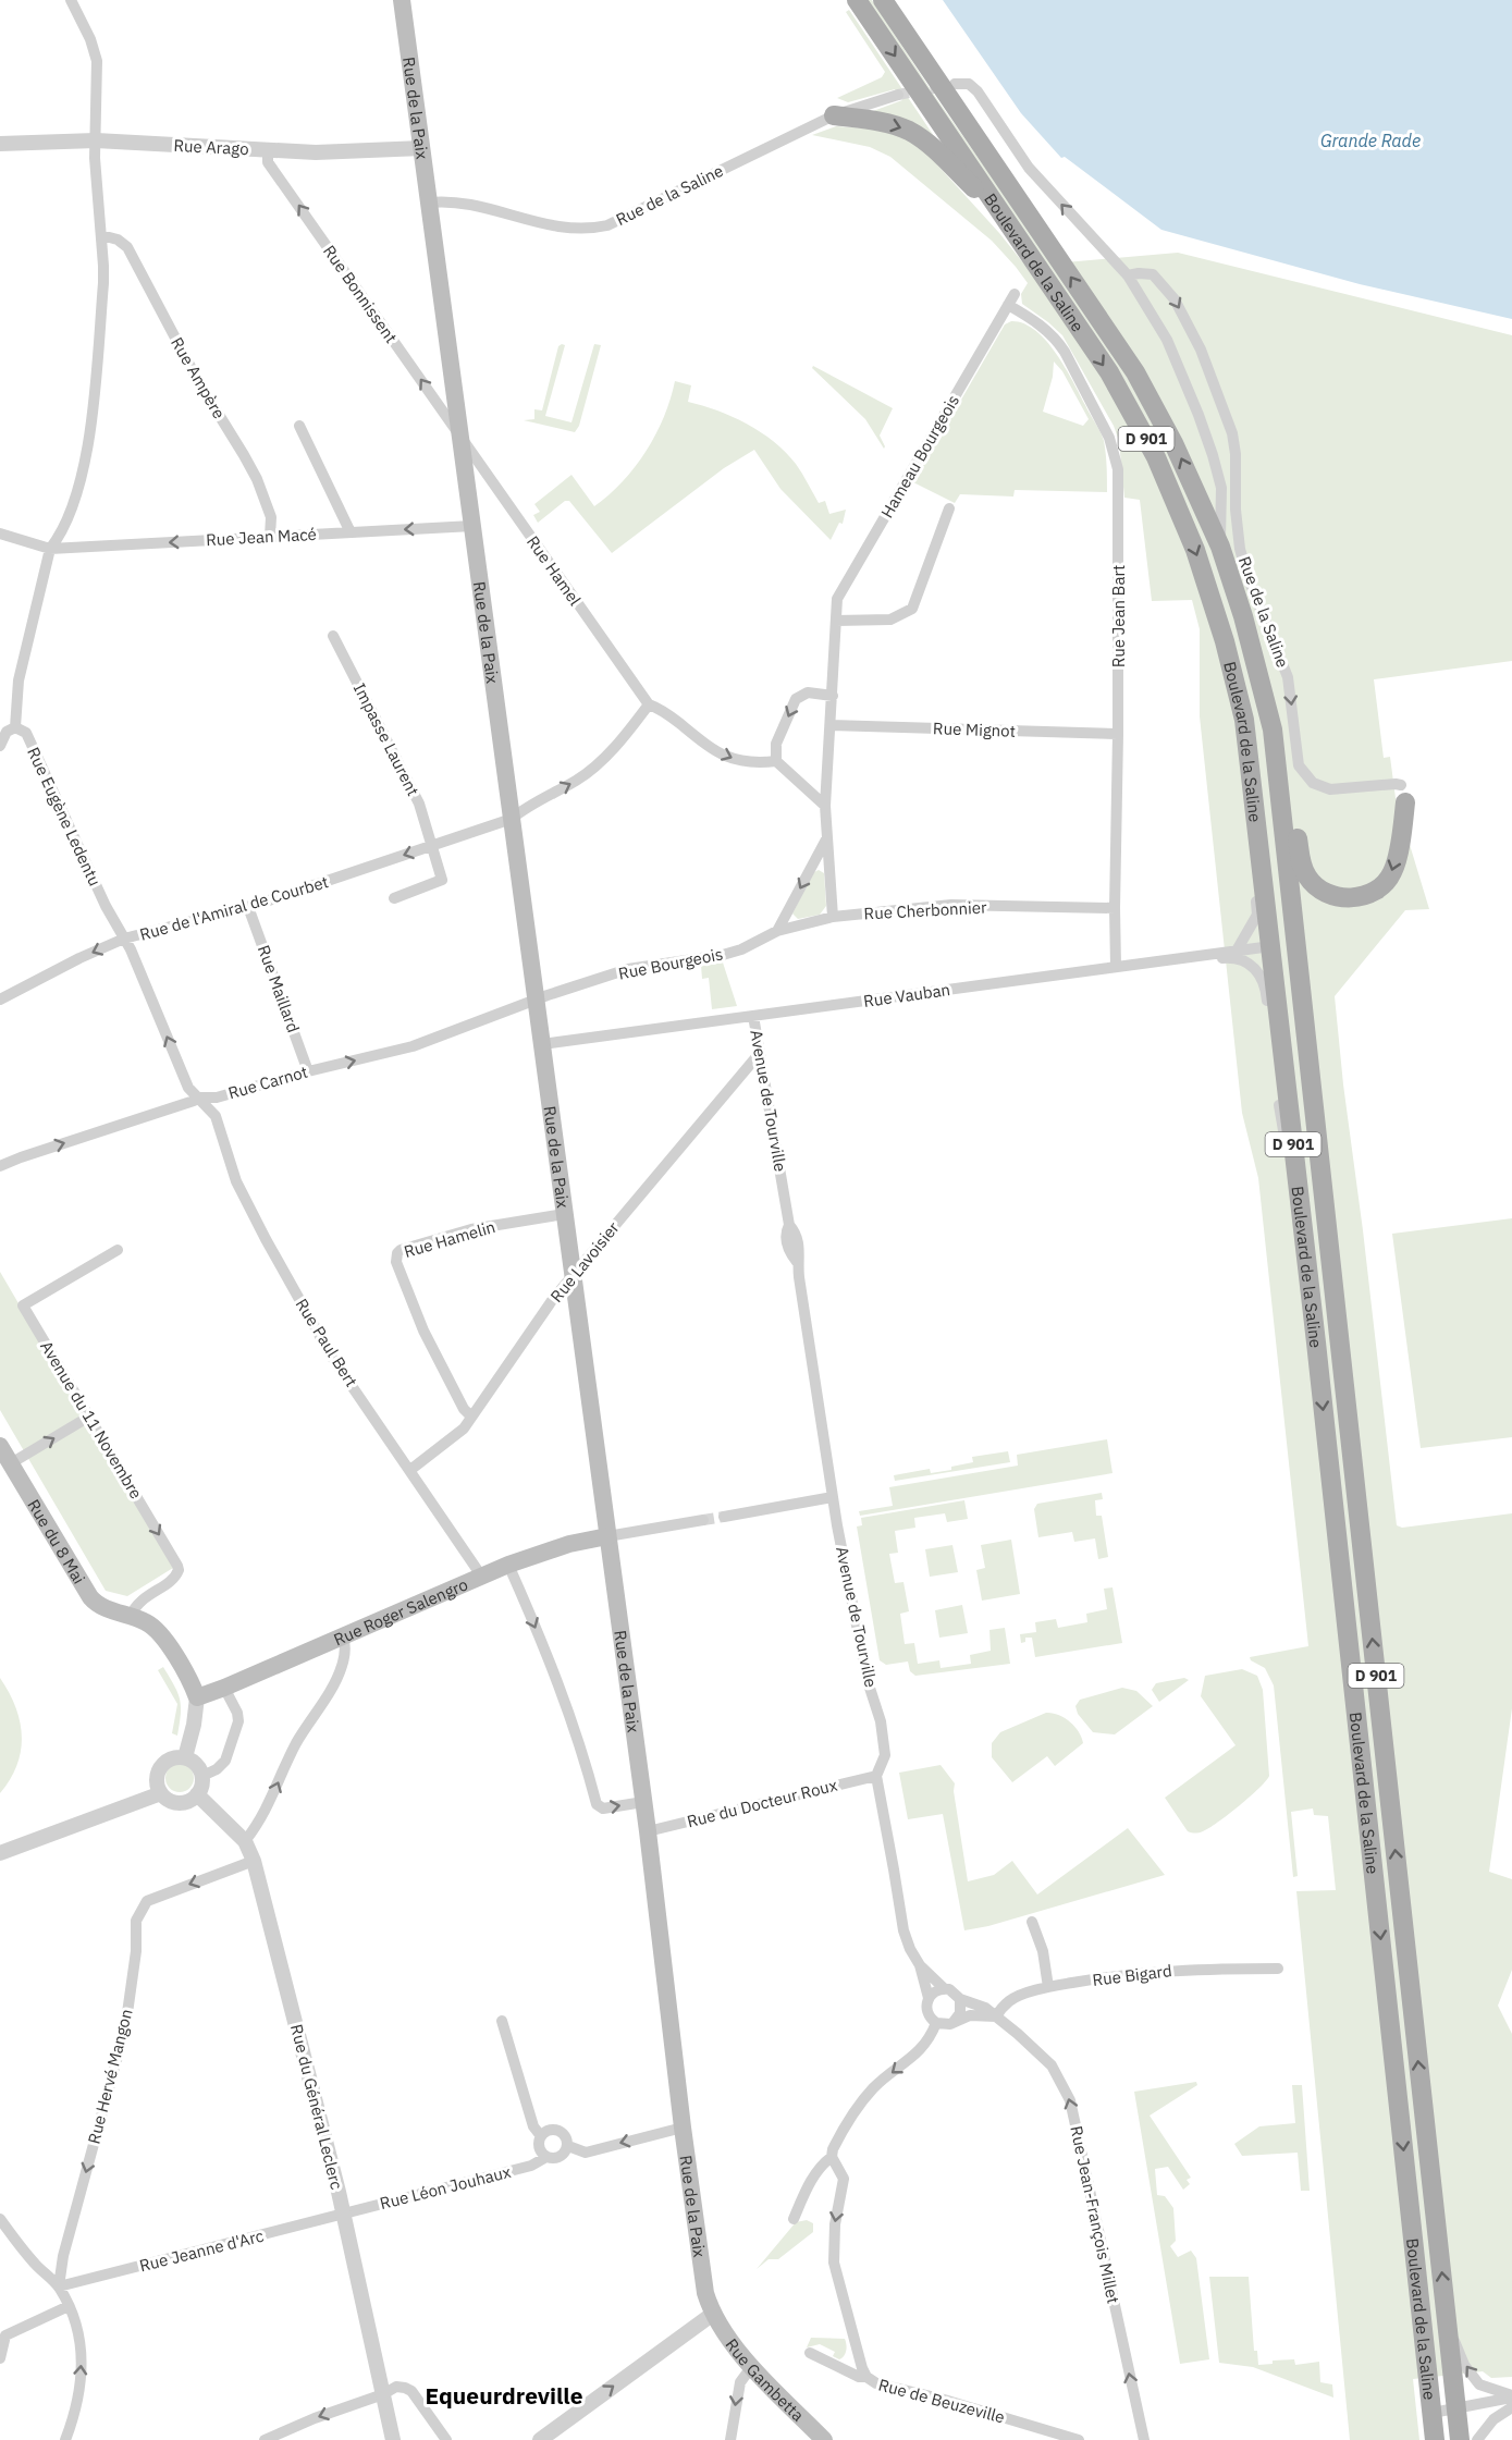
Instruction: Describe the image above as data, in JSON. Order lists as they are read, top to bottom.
{
  "streets": {
    "main road": [
      "Rue de la Paix",
      "Boulevard de la Saline",
      "D 901",
      "Rue du 8 Mai",
      "Rue Roger Salengro",
      "Rue Gambetta"
    ],
    "street": [
      "Rue Arago",
      "Rue de la Saline",
      "Rue Bonnissent",
      "Rue Ampère",
      "Hameau Bourgeois",
      "Rue Jean Macé",
      "Rue Hamel",
      "Rue Jean Bart",
      "Rue Mignot",
      "Impasse Laurent",
      "Rue Eugène Ledentu",
      "Rue de l'Amiral de Courbet",
      "Rue Cherbonnier",
      "Rue Bourgeois",
      "Rue Maillard",
      "Rue Vauban",
      "Rue Carnot",
      "Avenue de Tourville",
      "Rue Hamelin",
      "Rue Lavoisier",
      "Rue Paul Bert",
      "Avenue du 11 Novembre",
      "Rue du Docteur Roux",
      "Rue Bigard",
      "Rue Hervé Mangon",
      "Rue du Général Leclerc",
      "Rue Léon Jouhaux",
      "Rue Jean-François Millet",
      "Rue Jeanne d'Arc",
      "Rue de Beuzeville"
    ]
  },
  "crossings": [
    ["Rue de la Paix", "Rue Arago"],
    ["Rue de la Paix", "Rue de la Saline"],
    ["Rue de la Paix", "Rue Bonnissent"],
    ["Rue de la Paix", "Rue Jean Macé"],
    ["Rue de la Paix", "Rue Hamel"],
    ["Rue de la Paix", "Rue de l'Amiral de Courbet"],
    ["Rue de la Paix", "Rue Bourgeois"],
    ["Rue de la Paix", "Rue Vauban"],
    ["Rue de la Paix", "Rue Carnot"],
    ["Rue de la Paix", "Rue Hamelin"],
    ["Rue de la Paix", "Rue Lavoisier"],
    ["Rue de la Paix", "Rue Roger Salengro"],
    ["Rue de la Paix", "Rue du Docteur Roux"],
    ["Rue de la Paix", "Rue Gambetta"],
    ["Rue Arago", "Rue Bonnissent"],
    ["Rue de la Saline", "Boulevard de la Saline"],
    ["Boulevard de la Saline", "Rue Vauban"],
    ["Rue Bonnissent", "Rue Hamel"],
    ["Rue Ampère", "Rue Jean Macé"],
    ["Hameau Bourgeois", "Rue Jean Bart"],
    ["Hameau Bourgeois", "Rue Mignot"],
    ["Rue Hamel", "Rue de l'Amiral de Courbet"],
    ["Rue Jean Bart", "Rue Mignot"],
    ["Rue Jean Bart", "Rue Cherbonnier"],
    ["Rue Jean Bart", "Rue Vauban"],
    ["Impasse Laurent", "Rue de l'Amiral de Courbet"],
    ["Rue Eugène Ledentu", "Rue de l'Amiral de Courbet"],
    ["Rue Eugène Ledentu", "Rue Carnot"],
    ["Rue Eugène Ledentu", "Rue Paul Bert"],
    ["Rue de l'Amiral de Courbet", "Rue Maillard"],
    ["Rue Cherbonnier", "Rue Bourgeois"],
    ["Rue Bourgeois", "Rue Carnot"],
    ["Rue Maillard", "Rue Carnot"],
    ["Rue Vauban", "Avenue de Tourville"],
    ["Rue Carnot", "Rue Paul Bert"],
    ["Avenue de Tourville", "Rue Lavoisier"],
    ["Avenue de Tourville", "Rue du Docteur Roux"],
    ["Avenue de Tourville", "Rue Jean-François Millet"],
    ["Rue Hamelin", "Rue Lavoisier"],
    ["Rue Lavoisier", "Rue Paul Bert"],
    ["Rue Paul Bert", "Rue Roger Salengro"],
    ["Avenue du 11 Novembre", "Rue du 8 Mai"],
    ["Rue du 8 Mai", "Rue Roger Salengro"],
    ["Rue Bigard", "Rue Jean-François Millet"],
    ["Rue Hervé Mangon", "Rue du Général Leclerc"],
    ["Rue Hervé Mangon", "Rue Jeanne d'Arc"],
    ["Rue du Général Leclerc", "Rue Léon Jouhaux"],
    ["Rue du Général Leclerc", "Rue Jeanne d'Arc"],
    ["Rue Léon Jouhaux", "Rue Jeanne d'Arc"]
  ],
  "one_way": [
    "Rue Bonnissent",
    "Rue Jean Macé",
    "Rue Eugène Ledentu",
    "Rue Carnot",
    "Avenue du 11 Novembre",
    "Rue Hervé Mangon",
    "Rue Jean-François Millet"
  ],
  "districts": ["Equeurdreville"],
  "water": ["Grande Rade"]
}
